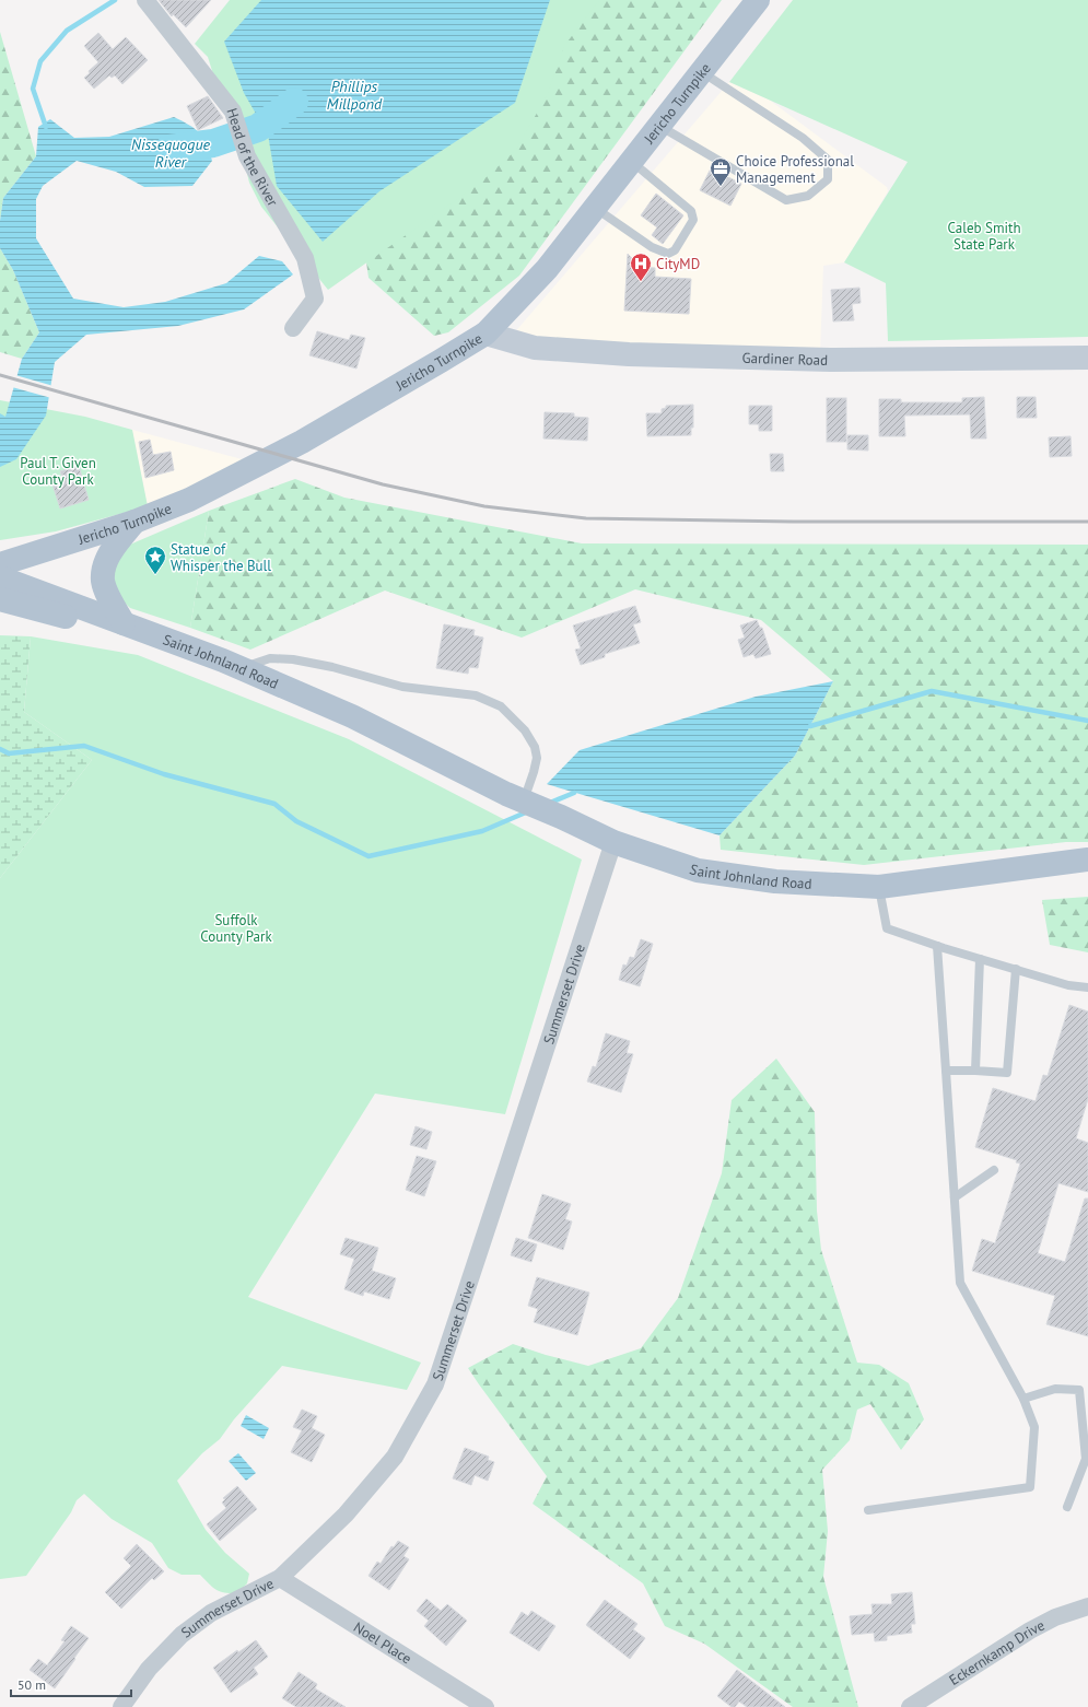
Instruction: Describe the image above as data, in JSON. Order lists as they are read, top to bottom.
{
  "streets": {
    "main road": ["Jericho Turnpike", "Gardiner Road", "Saint Johnland Road"],
    "street": [
      "Head of the River",
      "Summerset Drive",
      "Noel Place",
      "Eckernkamp Drive"
    ]
  },
  "crossings": [
    ["Jericho Turnpike", "Gardiner Road"],
    ["Saint Johnland Road", "Summerset Drive"],
    ["Summerset Drive", "Noel Place"]
  ],
  "water": ["Phillips Millpond", "Nissequogue River"],
  "parks": ["Caleb Smith State Park", "Paul T. Given County Park", "Suffolk County Park"],
  "places": {
    "office": ["Choice Professional Management"],
    "hospital": ["CityMD"],
    "place": ["Statue of Whisper the Bull"]
  },
  "scale_bar": "50 m"
}
